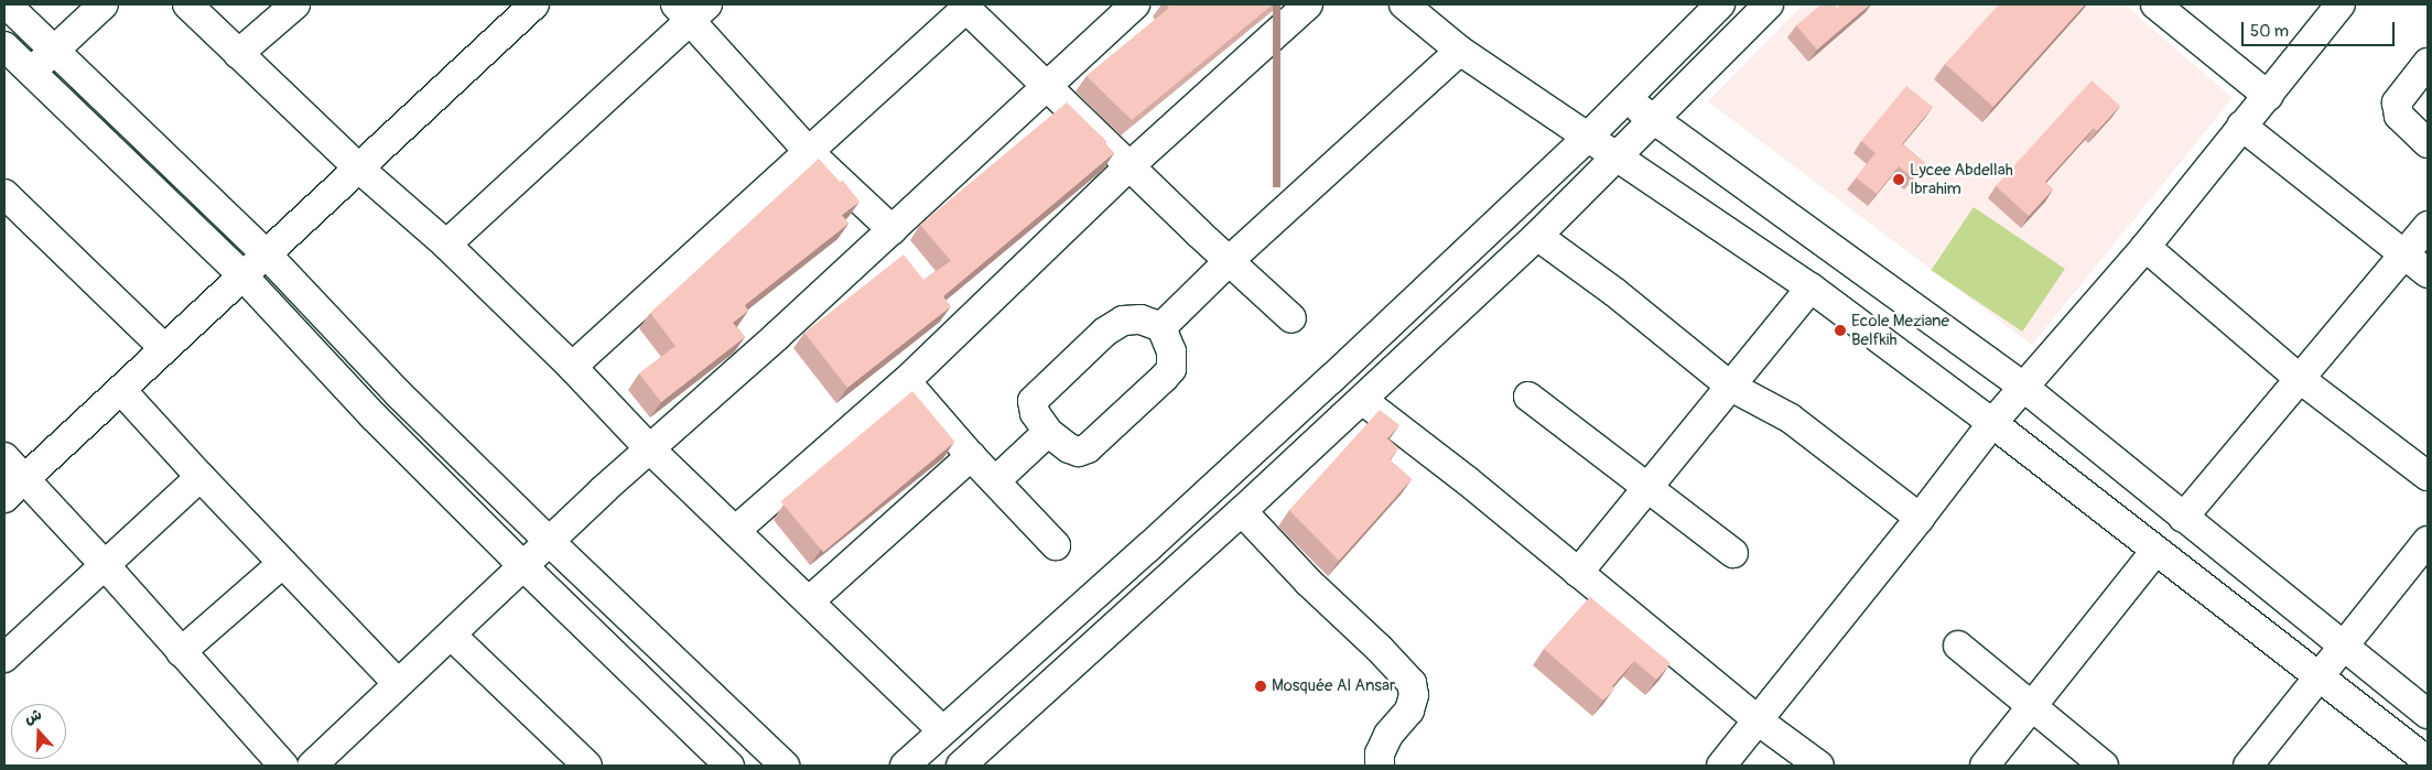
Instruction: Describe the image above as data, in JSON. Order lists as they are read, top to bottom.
{
  "places": ["Lycee Abdellah Ibrahim", "Ecole Meziane Belfkih", "Mosquée Al Ansar"],
  "scale_bar": "50 m",
  "north": "top"
}
